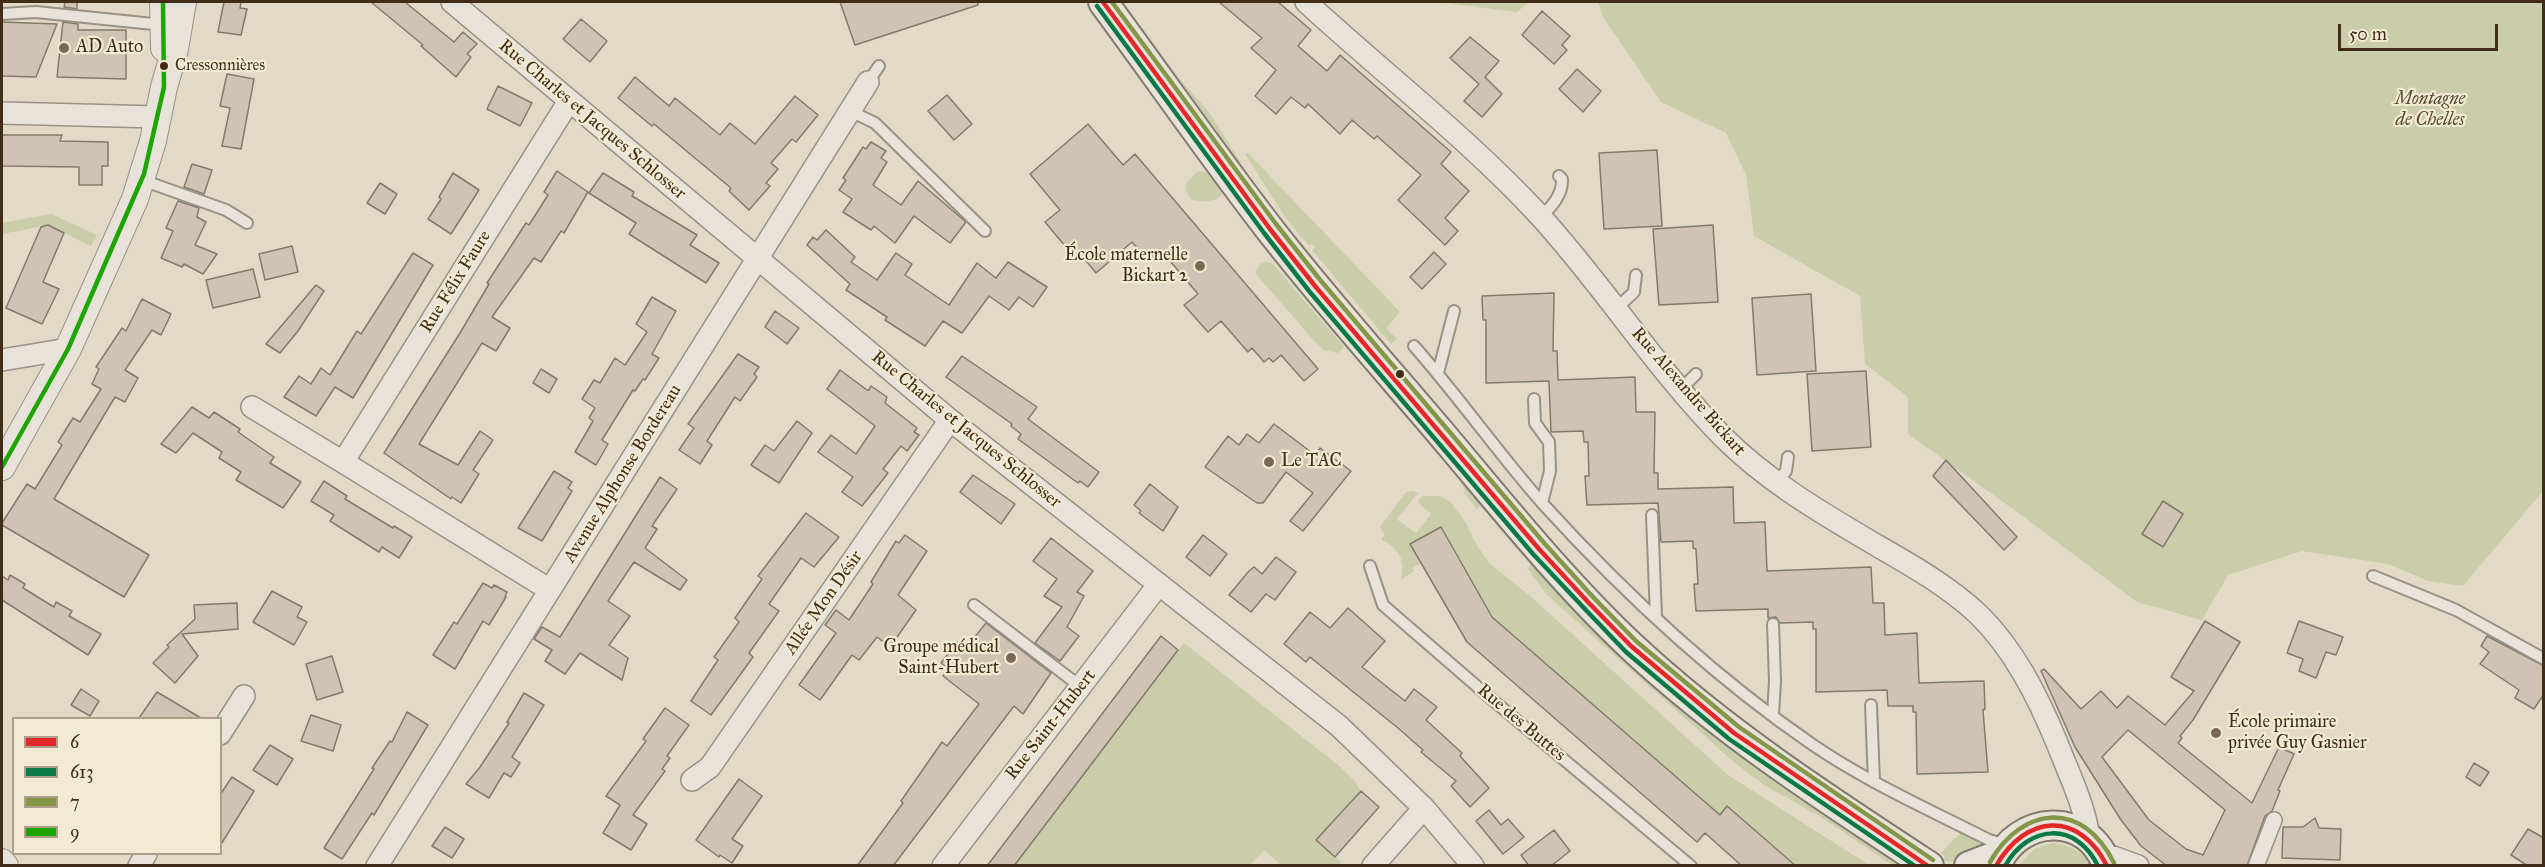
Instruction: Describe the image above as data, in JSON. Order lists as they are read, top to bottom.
{
  "streets": {
    "street": [
      "Rue Charles et Jacques Schlosser",
      "Rue Félix Faure",
      "Rue Alexandre Bickart",
      "Avenue Alphonse Bordereau",
      "Allée Mon Désir",
      "Rue Saint-Hubert"
    ],
    "lane": ["Rue des Buttes"]
  },
  "crossings": [
    ["Rue Charles et Jacques Schlosser", "Rue Félix Faure"],
    ["Rue Charles et Jacques Schlosser", "Avenue Alphonse Bordereau"],
    ["Rue Charles et Jacques Schlosser", "Allée Mon Désir"],
    ["Rue Charles et Jacques Schlosser", "Rue Saint-Hubert"]
  ],
  "parks": ["Montagne de Chelles"],
  "places": [
    "AD Auto",
    "Cressonnières",
    "École maternelle Bickart 2",
    "Le TAC",
    "Groupe médical Saint-Hubert",
    "École primaire privée Guy Gasnier"
  ],
  "lines": [
    "transit line 6",
    "transit line 7",
    "transit line 9",
    "transit line 613"
  ],
  "legend": [
    "6",
    "613",
    "7",
    "9"
  ],
  "scale_bar": "50 m"
}
